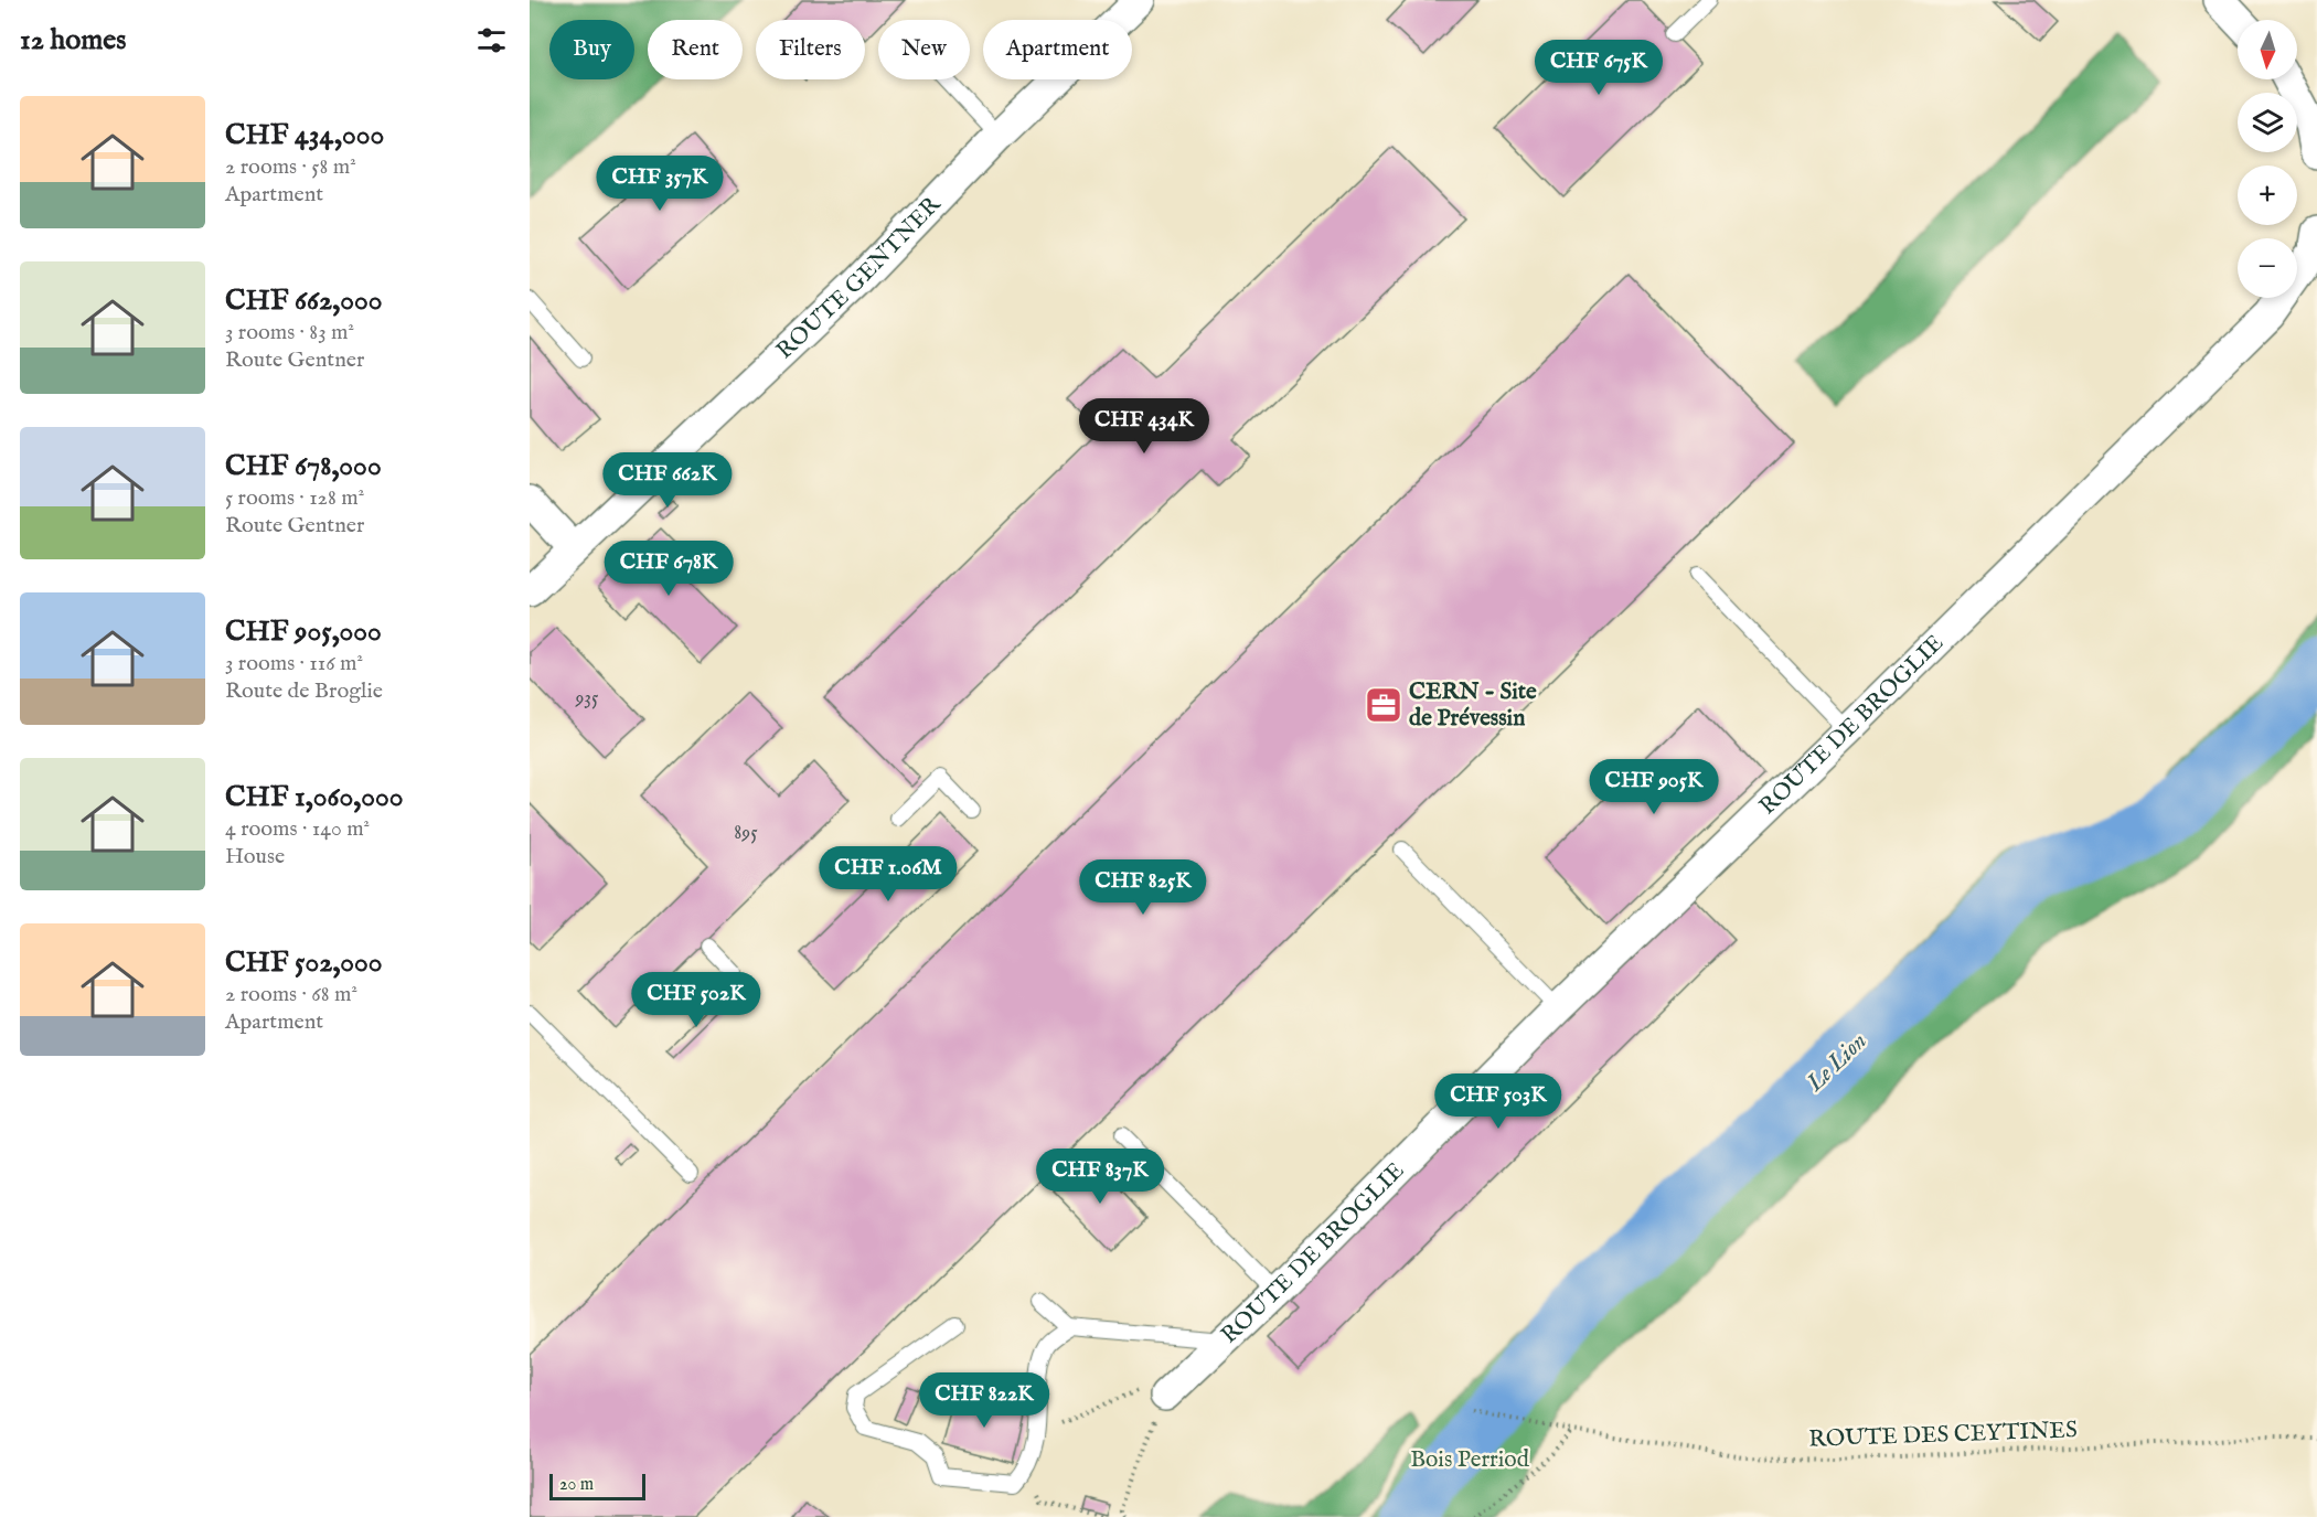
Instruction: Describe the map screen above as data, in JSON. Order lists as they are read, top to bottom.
{
  "streets": {
    "street": ["ROUTE GENTNER", "ROUTE DE BROGLIE"],
    "path": ["ROUTE DES CEYTINES"]
  },
  "water": ["Le Lion"],
  "parks": ["Bois Perriod"],
  "places": {
    "office": ["CERN - Site de Prévessin"]
  },
  "house_numbers": ["935", "895"],
  "scale_bar": "20 m",
  "north": "bottom",
  "page": {
    "heading": "12 homes",
    "map_buttons": ["+", "−"],
    "chip": [
      "Buy",
      "Rent",
      "Filters",
      "New",
      "Apartment"
    ],
    "price": [
      "CHF 675K",
      "CHF 357K",
      "CHF 434K",
      "CHF 662K",
      "CHF 678K",
      "CHF 905K",
      "CHF 1.06M",
      "CHF 825K",
      "CHF 502K",
      "CHF 503K",
      "CHF 837K",
      "CHF 822K"
    ],
    "list": [
      {
        "name": "CHF 434,000",
        "note": "2 rooms · 58 m² · Apartment"
      },
      {
        "name": "CHF 662,000",
        "note": "3 rooms · 83 m² · Route Gentner"
      },
      {
        "name": "CHF 678,000",
        "note": "5 rooms · 128 m² · Route Gentner"
      },
      {
        "name": "CHF 905,000",
        "note": "3 rooms · 116 m² · Route de Broglie"
      },
      {
        "name": "CHF 1,060,000",
        "note": "4 rooms · 140 m² · House"
      },
      {
        "name": "CHF 502,000",
        "note": "2 rooms · 68 m² · Apartment"
      }
    ],
    "scale": "20 m"
  }
}
